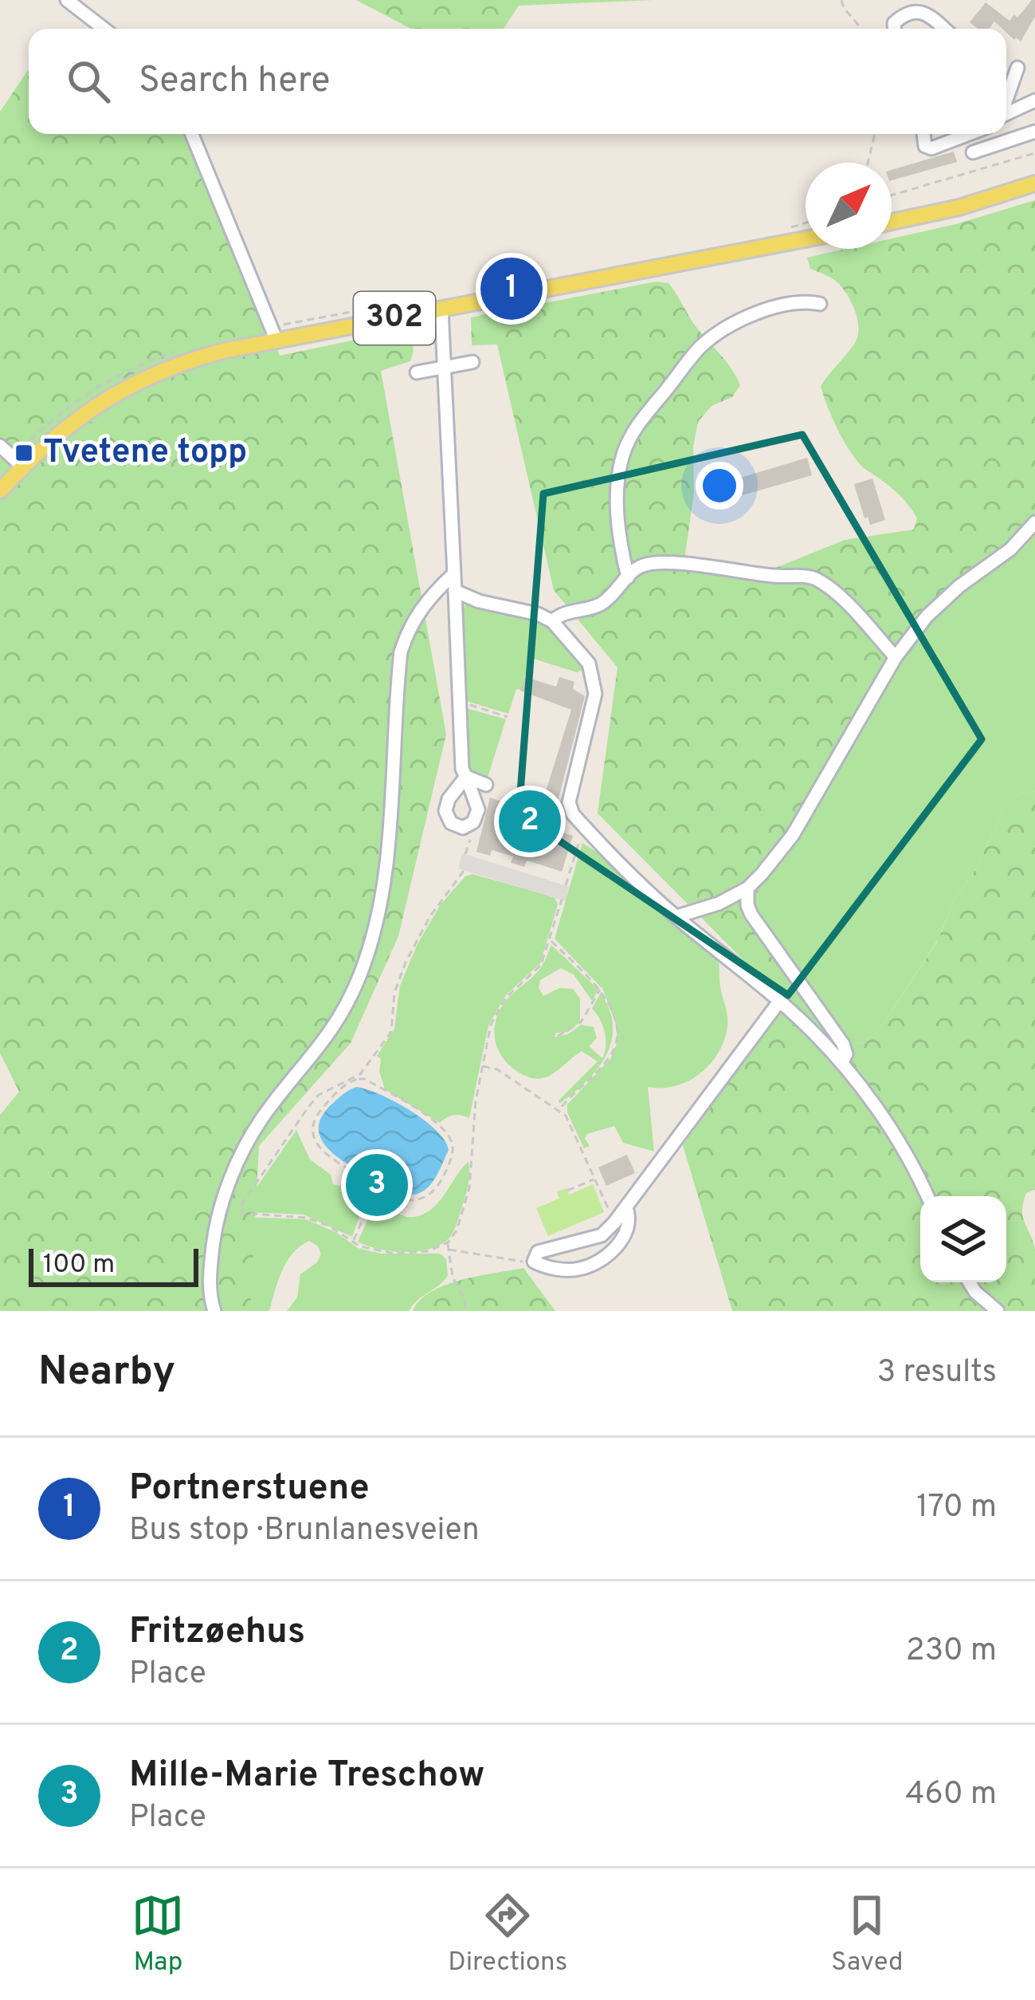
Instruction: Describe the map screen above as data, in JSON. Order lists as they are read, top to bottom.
{
  "streets": {
    "main road": ["302"]
  },
  "places": {
    "transit": ["Tvetene topp"]
  },
  "scale_bar": "100 m",
  "north": "top right",
  "page": {
    "search": "Search here",
    "pins": ["1", "2", "3"],
    "scale": "100 m",
    "heading": ["Nearby", "3 results"],
    "list": [
      {
        "mark": "1",
        "name": "Portnerstuene",
        "note": "Bus stop · Brunlanesveien",
        "value": "170 m"
      },
      {
        "mark": "2",
        "name": "Fritzøehus",
        "note": "Place",
        "value": "230 m"
      },
      {
        "mark": "3",
        "name": "Mille-Marie Treschow",
        "note": "Place",
        "value": "460 m"
      }
    ],
    "nav": ["Map", "Directions", "Saved"]
  }
}
